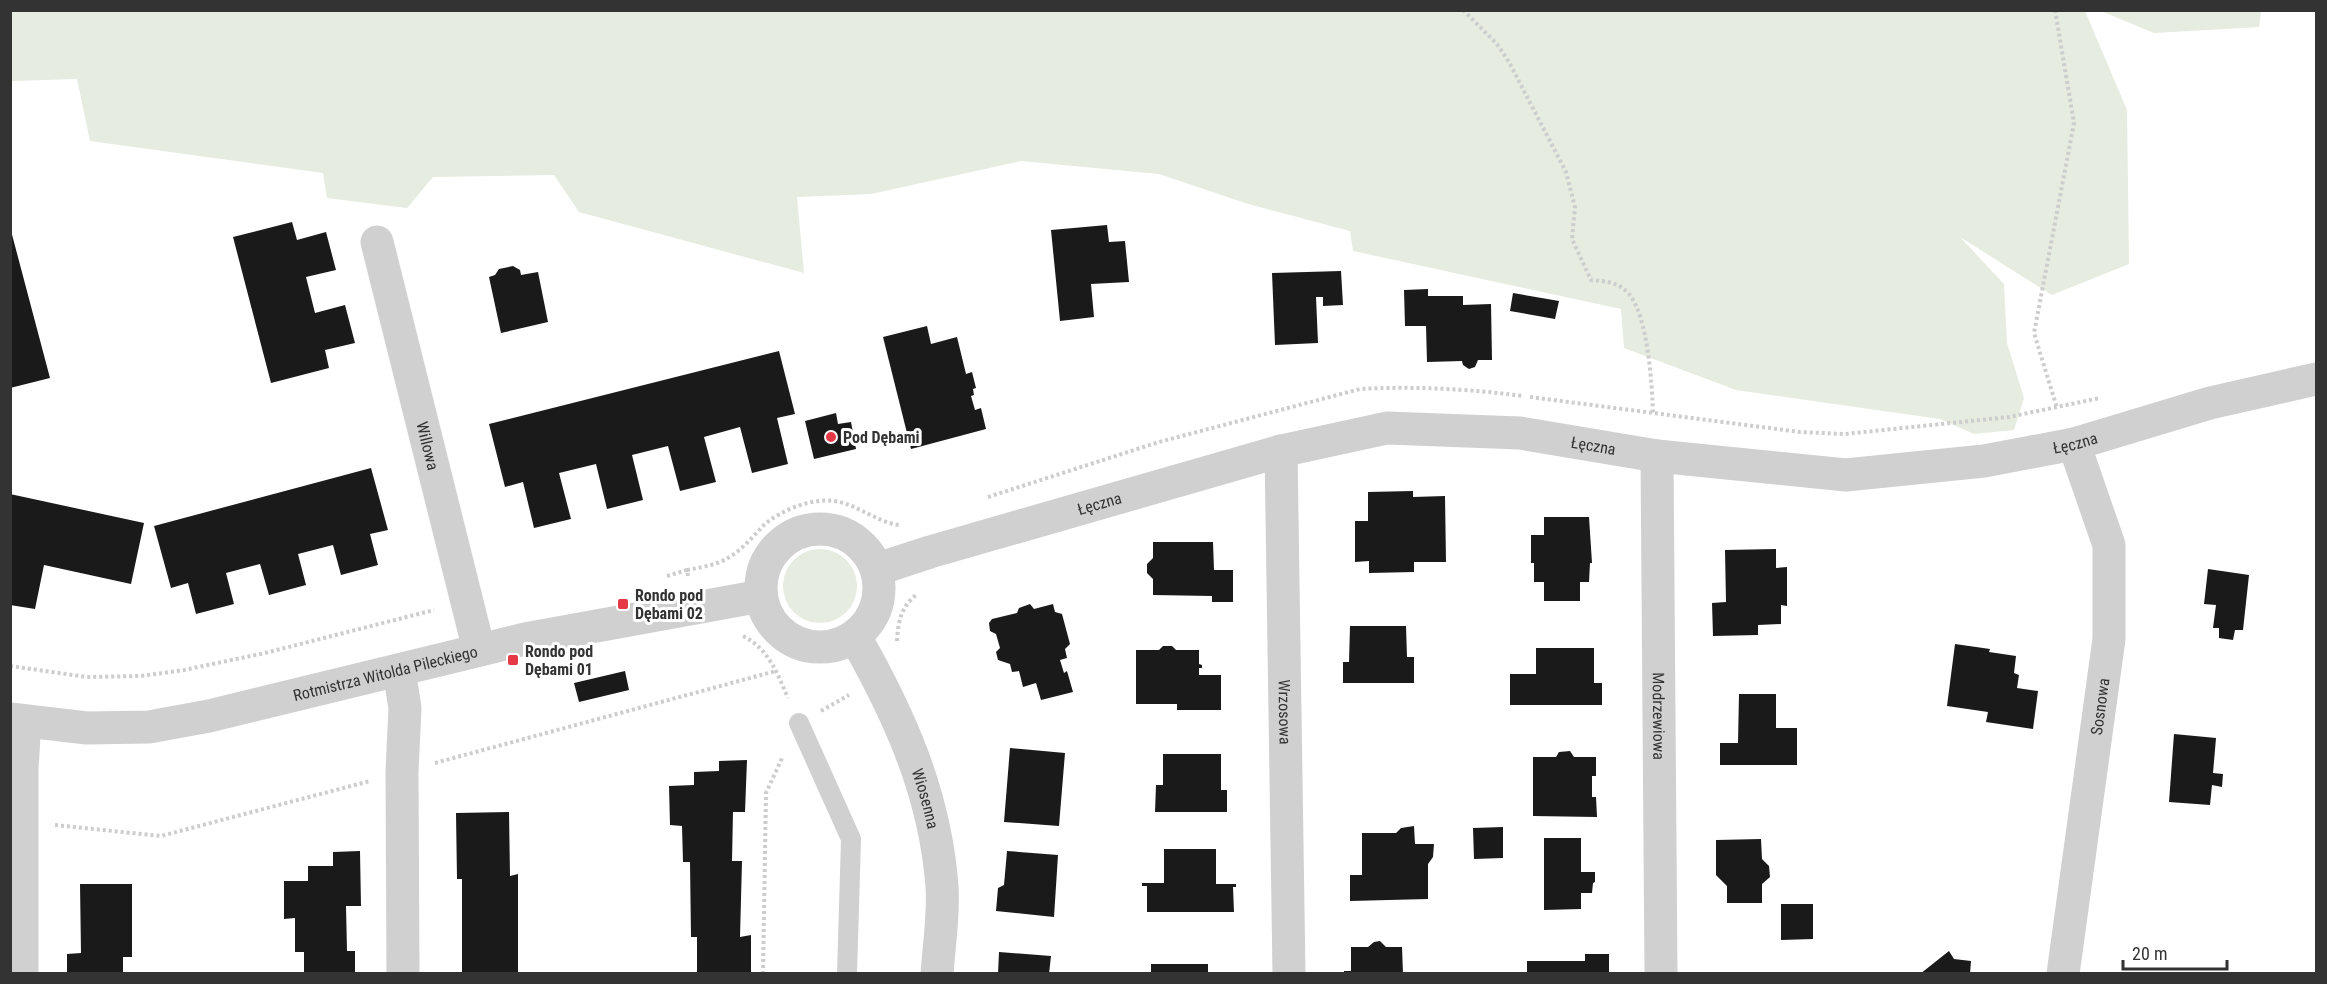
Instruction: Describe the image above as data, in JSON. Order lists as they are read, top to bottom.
{
  "streets": {
    "street": [
      "Łęczna",
      "Willowa",
      "Rotmistrza Witolda Pileckiego",
      "Sosnowa",
      "Wrzosowa",
      "Modrzewiowa",
      "Wiosenna"
    ]
  },
  "crossings": [
    ["Łęczna", "Rotmistrza Witolda Pileckiego"],
    ["Łęczna", "Sosnowa"],
    ["Łęczna", "Wrzosowa"],
    ["Łęczna", "Modrzewiowa"],
    ["Łęczna", "Wiosenna"],
    ["Willowa", "Rotmistrza Witolda Pileckiego"],
    ["Rotmistrza Witolda Pileckiego", "Wiosenna"]
  ],
  "places": {
    "other": ["Pod Dębami"],
    "transit": ["Rondo pod Dębami 02", "Rondo pod Dębami 01"]
  },
  "scale_bar": "20 m"
}
